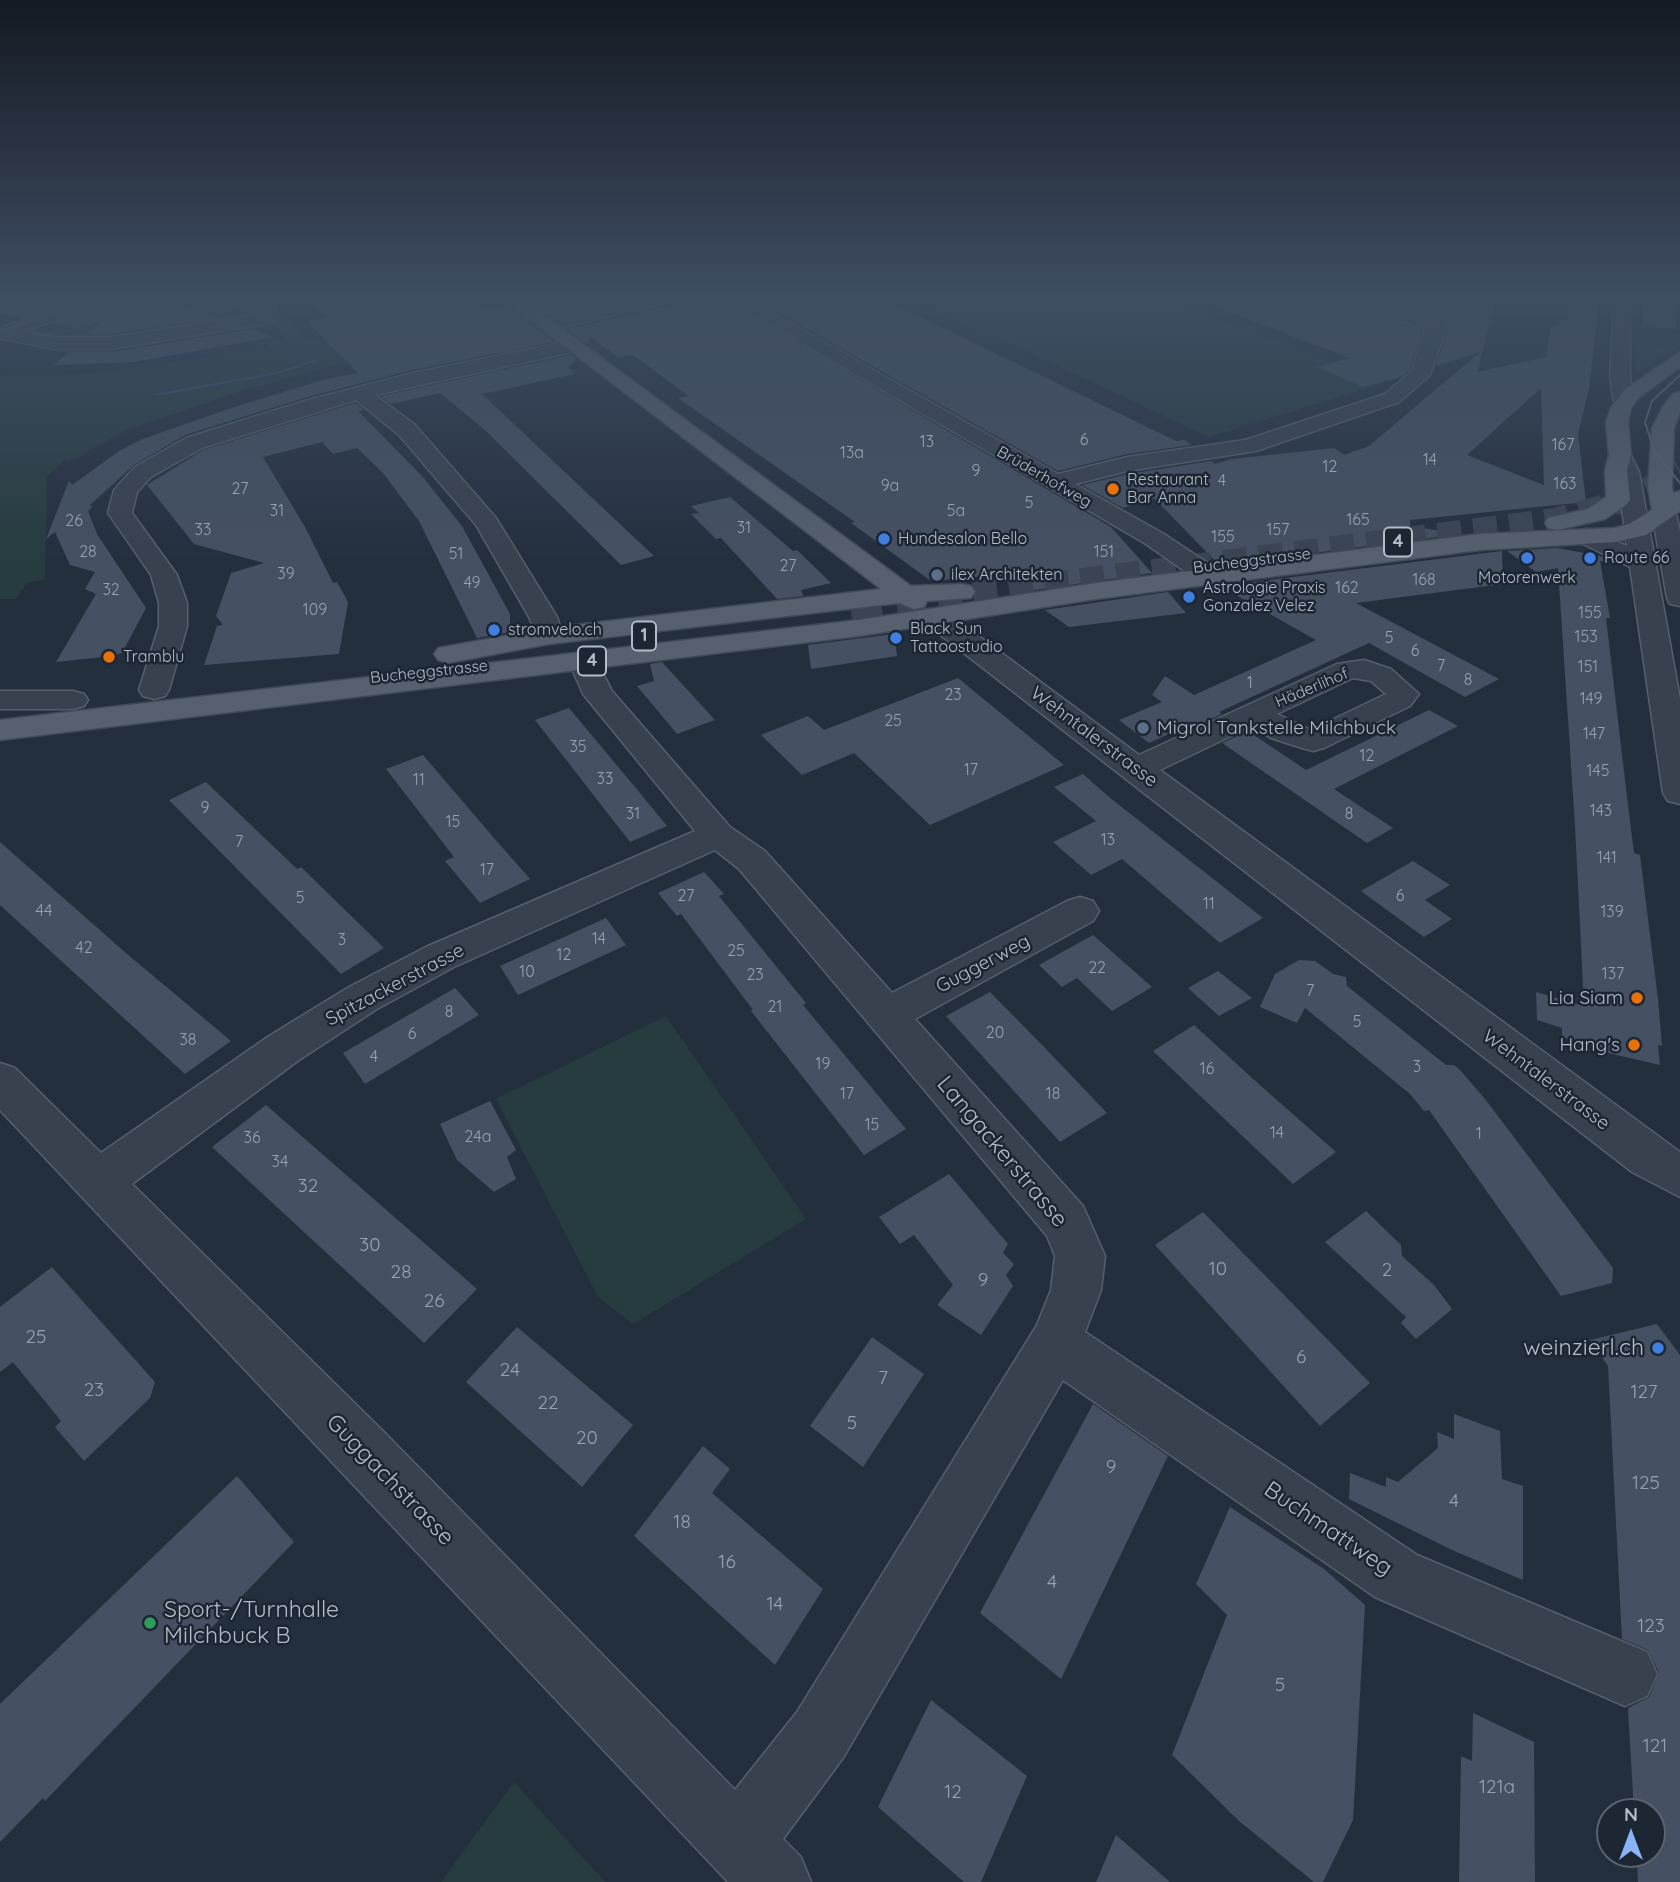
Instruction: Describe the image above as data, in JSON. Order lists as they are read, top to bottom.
{
  "streets": {
    "main road": [
      "4",
      "Bucheggstrasse",
      "1",
      "Wehntalerstrasse"
    ],
    "street": [
      "Brüderhofweg",
      "Häderlihof",
      "Guggerweg",
      "Spitzackerstrasse",
      "Langackerstrasse",
      "Guggachstrasse",
      "Buchmattweg"
    ]
  },
  "crossings": [
    ["Brüderhofweg", "Bucheggstrasse"],
    ["4", "Bucheggstrasse"],
    ["4", "Wehntalerstrasse"],
    ["4", "Langackerstrasse"],
    ["Bucheggstrasse", "Wehntalerstrasse"],
    ["Häderlihof", "Wehntalerstrasse"],
    ["Guggerweg", "Langackerstrasse"],
    ["Spitzackerstrasse", "Langackerstrasse"],
    ["Spitzackerstrasse", "Guggachstrasse"],
    ["Langackerstrasse", "Guggachstrasse"],
    ["Langackerstrasse", "Buchmattweg"]
  ],
  "places": [
    "Restaurant Bar Anna",
    "Hundesalon Bello",
    "Motorenwerk",
    "Route 66",
    "ilex Architekten",
    "Astrologie Praxis Gonzalez Velez",
    "stromvelo.ch",
    "Black Sun Tattoostudio",
    "Tramblu",
    "Migrol Tankstelle Milchbuck",
    "Lia Siam",
    "Hang's",
    "weinzierl.ch",
    "Sport-/Turnhalle Milchbuck B"
  ],
  "house_numbers": [
    "6",
    "13",
    "167",
    "13a",
    "14",
    "12",
    "9",
    "4",
    "163",
    "9a",
    "27",
    "5",
    "31",
    "5a",
    "165",
    "26",
    "31",
    "33",
    "157",
    "155",
    "28",
    "151",
    "51",
    "27",
    "39",
    "168",
    "49",
    "162",
    "32",
    "109",
    "155",
    "153",
    "5",
    "6",
    "7",
    "151",
    "8",
    "1",
    "23",
    "149",
    "25",
    "147",
    "35",
    "12",
    "17",
    "145",
    "33",
    "11",
    "9",
    "143",
    "31",
    "8",
    "15",
    "13",
    "7",
    "141",
    "17",
    "27",
    "6",
    "5",
    "11",
    "44",
    "139",
    "14",
    "3",
    "42",
    "25",
    "12",
    "22",
    "10",
    "137",
    "23",
    "7",
    "21",
    "8",
    "5",
    "20",
    "6",
    "38",
    "4",
    "19",
    "3",
    "16",
    "17",
    "18",
    "15",
    "14",
    "1",
    "24a",
    "36",
    "34",
    "32",
    "30",
    "10",
    "2",
    "28",
    "9",
    "26",
    "25",
    "6",
    "24",
    "7",
    "23",
    "127",
    "22",
    "5",
    "20",
    "9",
    "125",
    "4",
    "18",
    "16",
    "4",
    "14",
    "123",
    "5",
    "121",
    "121a",
    "12"
  ],
  "north": "top"
}
